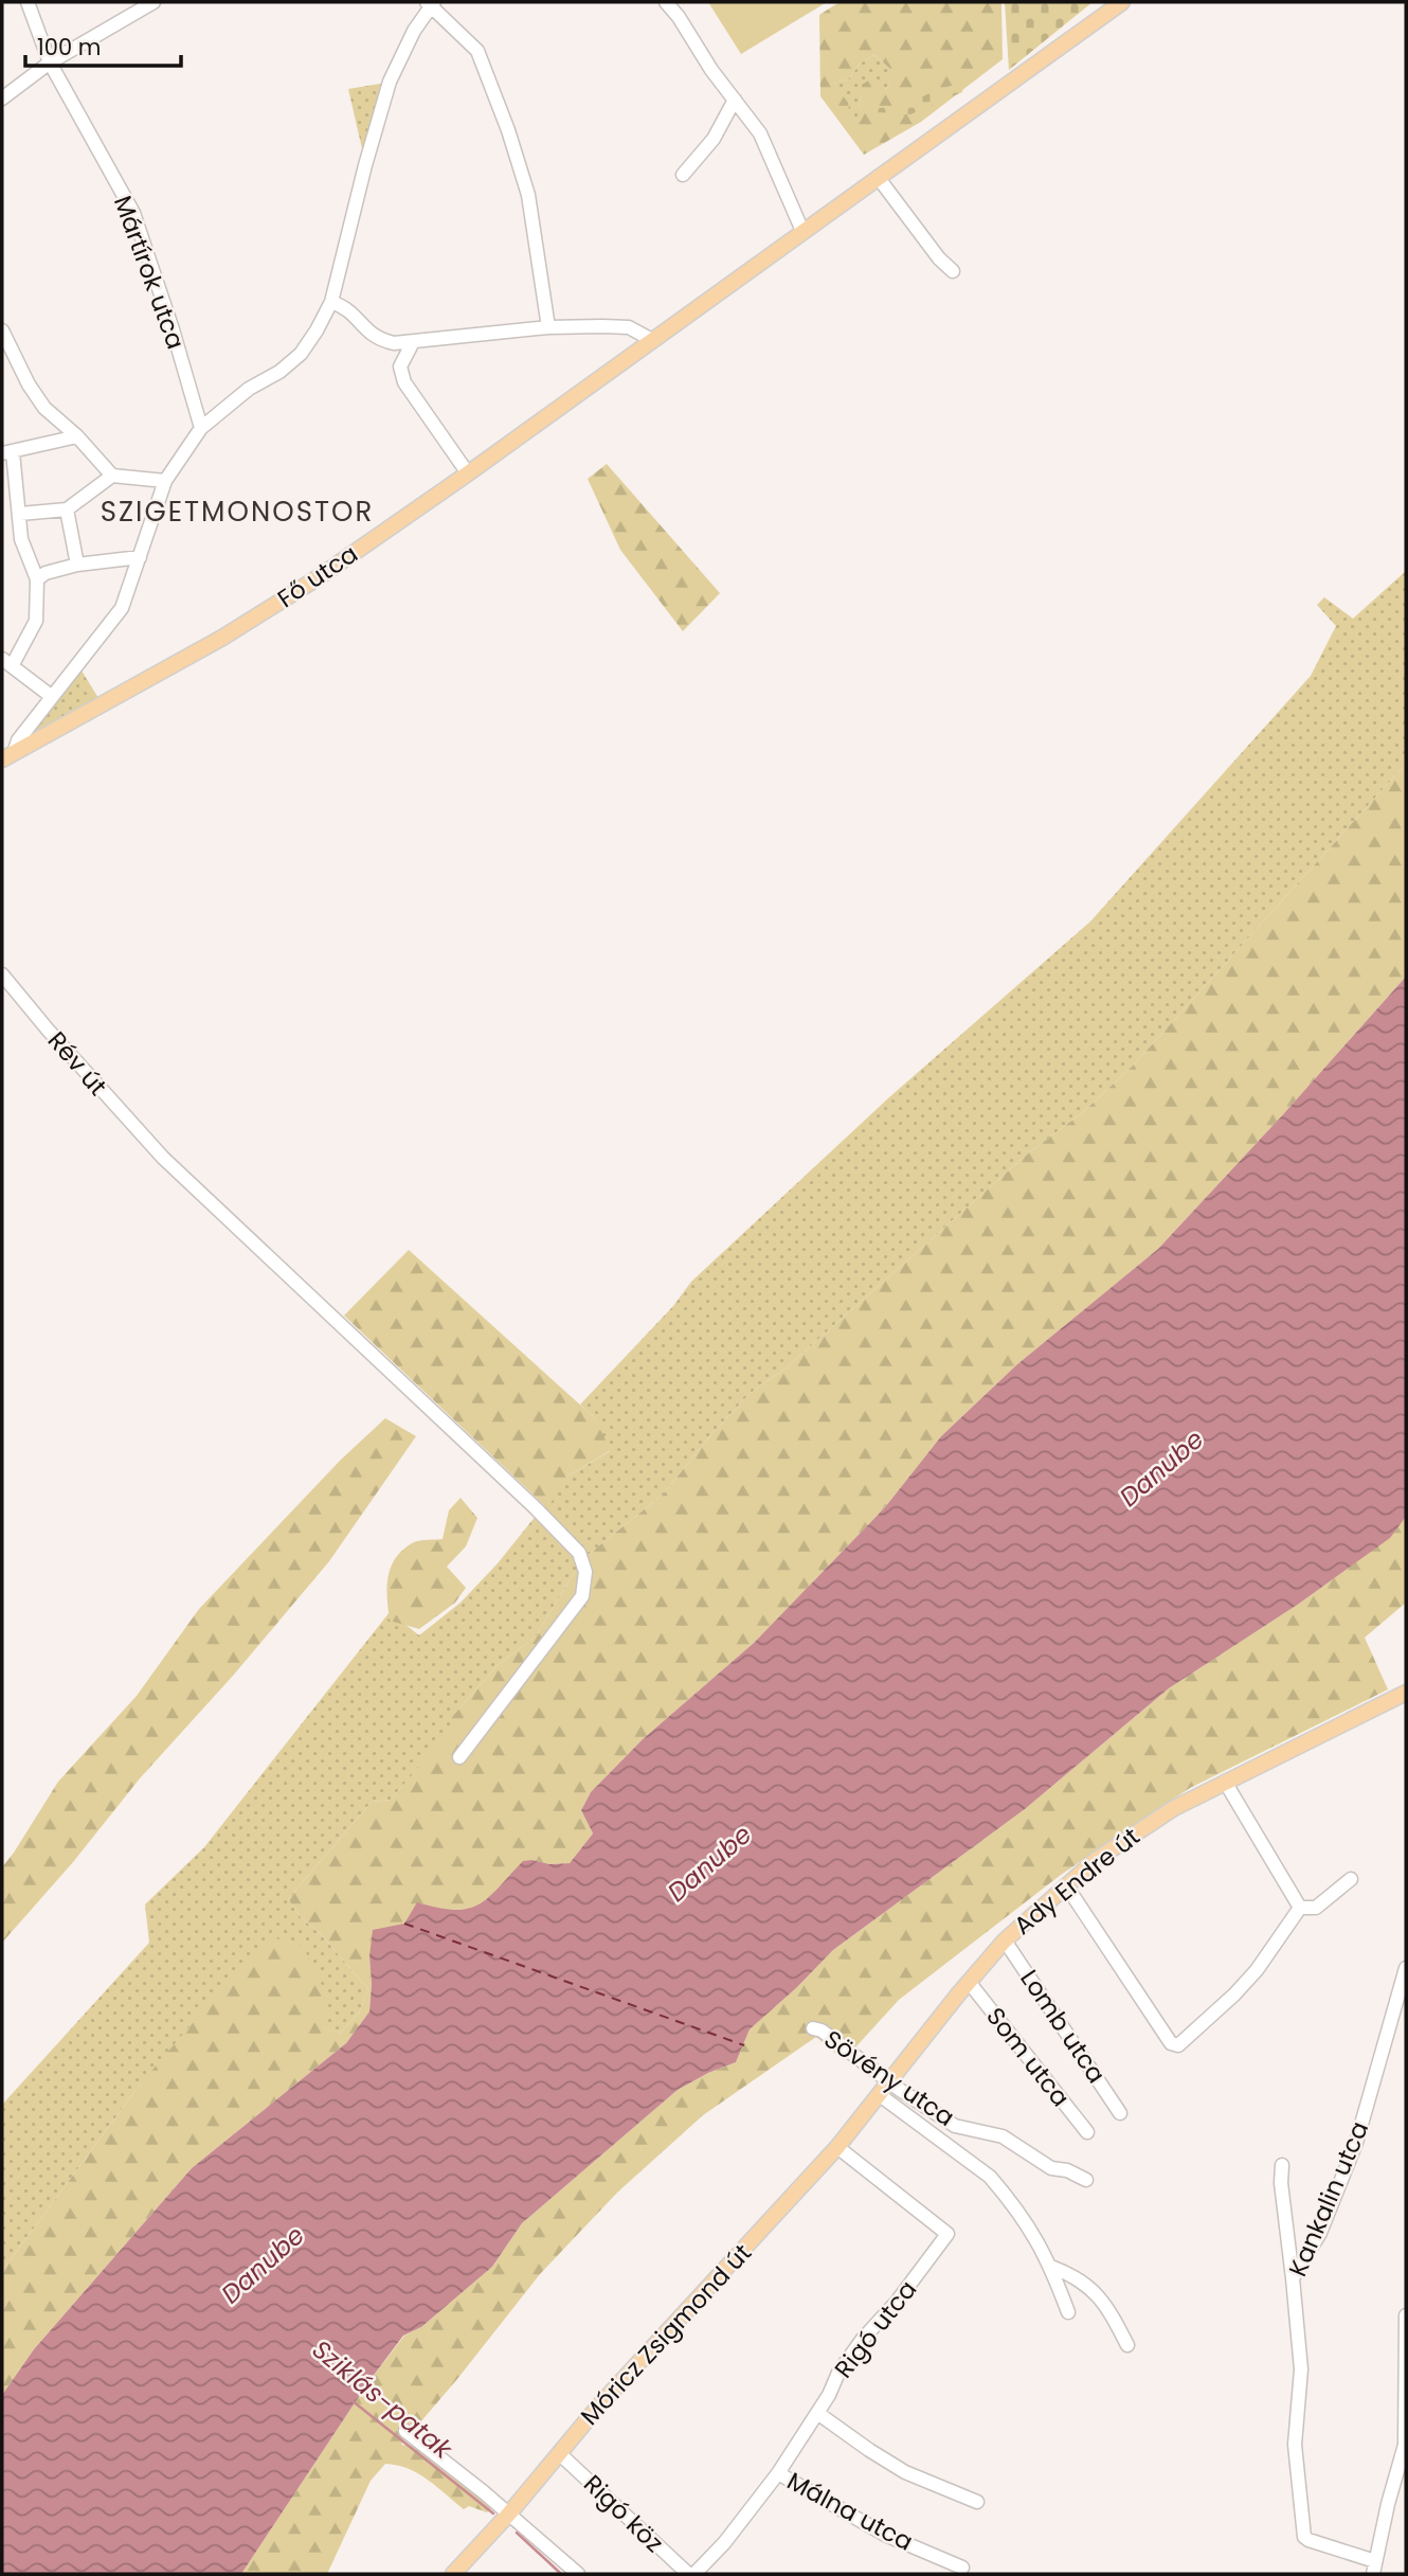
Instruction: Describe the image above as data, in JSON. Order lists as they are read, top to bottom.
{
  "streets": {
    "main road": ["Fő utca", "Ady Endre út", "Móricz Zsigmond út"],
    "street": [
      "Mártírok utca",
      "Rév út",
      "Lomb utca",
      "Som utca",
      "Sövény utca",
      "Kankalin utca",
      "Rigó utca",
      "Málna utca",
      "Rigó köz"
    ]
  },
  "crossings": [
    ["Ady Endre út", "Lomb utca"],
    ["Ady Endre út", "Som utca"],
    ["Ady Endre út", "Sövény utca"],
    ["Ady Endre út", "Móricz Zsigmond út"],
    ["Sövény utca", "Móricz Zsigmond út"],
    ["Rigó utca", "Móricz Zsigmond út"],
    ["Rigó utca", "Málna utca"],
    ["Móricz Zsigmond út", "Rigó köz"]
  ],
  "districts": ["SZIGETMONOSTOR"],
  "water": ["Danube", "Sziklás-patak"],
  "scale_bar": "100 m"
}
